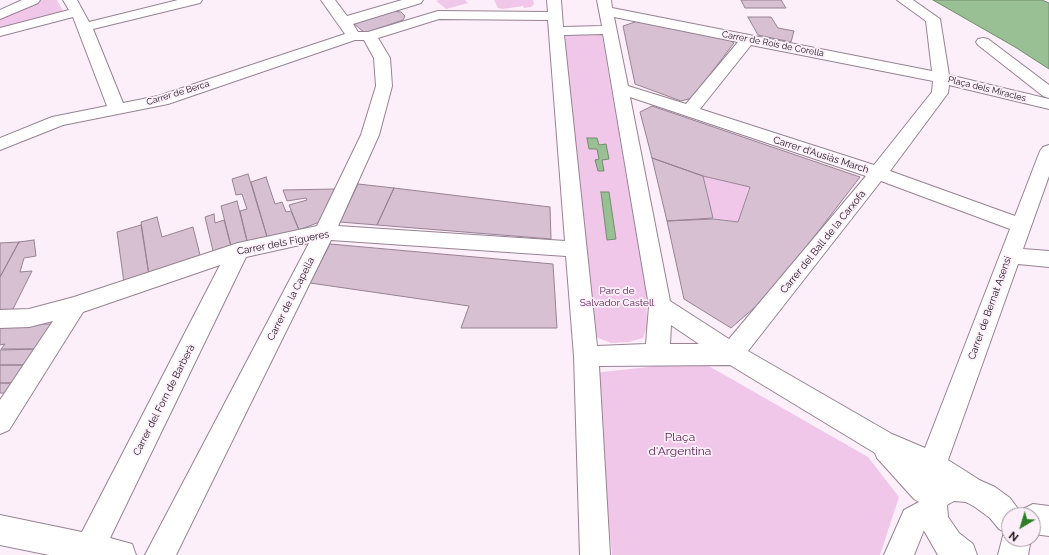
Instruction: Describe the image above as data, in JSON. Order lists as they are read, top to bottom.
{
  "streets": {
    "street": [
      "Carrer de Roís de Corella",
      "Plaça dels Miracles",
      "Carrer de Berca",
      "Carrer d'Ausiàs March",
      "Carrer del Ball de la Carxofa",
      "Carrer dels Figueres",
      "Carrer de la Capella",
      "Carrer de Bernat Asensi",
      "Carrer del Forn de Barberà"
    ]
  },
  "crossings": [
    ["Carrer de Roís de Corella", "Plaça dels Miracles"],
    ["Carrer de Roís de Corella", "Carrer del Ball de la Carxofa"],
    ["Plaça dels Miracles", "Carrer del Ball de la Carxofa"],
    ["Carrer de Berca", "Carrer de la Capella"],
    ["Carrer d'Ausiàs March", "Carrer del Ball de la Carxofa"],
    ["Carrer d'Ausiàs March", "Carrer de Bernat Asensi"],
    ["Carrer dels Figueres", "Carrer de la Capella"],
    ["Carrer dels Figueres", "Carrer del Forn de Barberà"]
  ],
  "parks": ["Parc de Salvador Castell", "Plaça d'Argentina"],
  "north": "bottom left"
}
